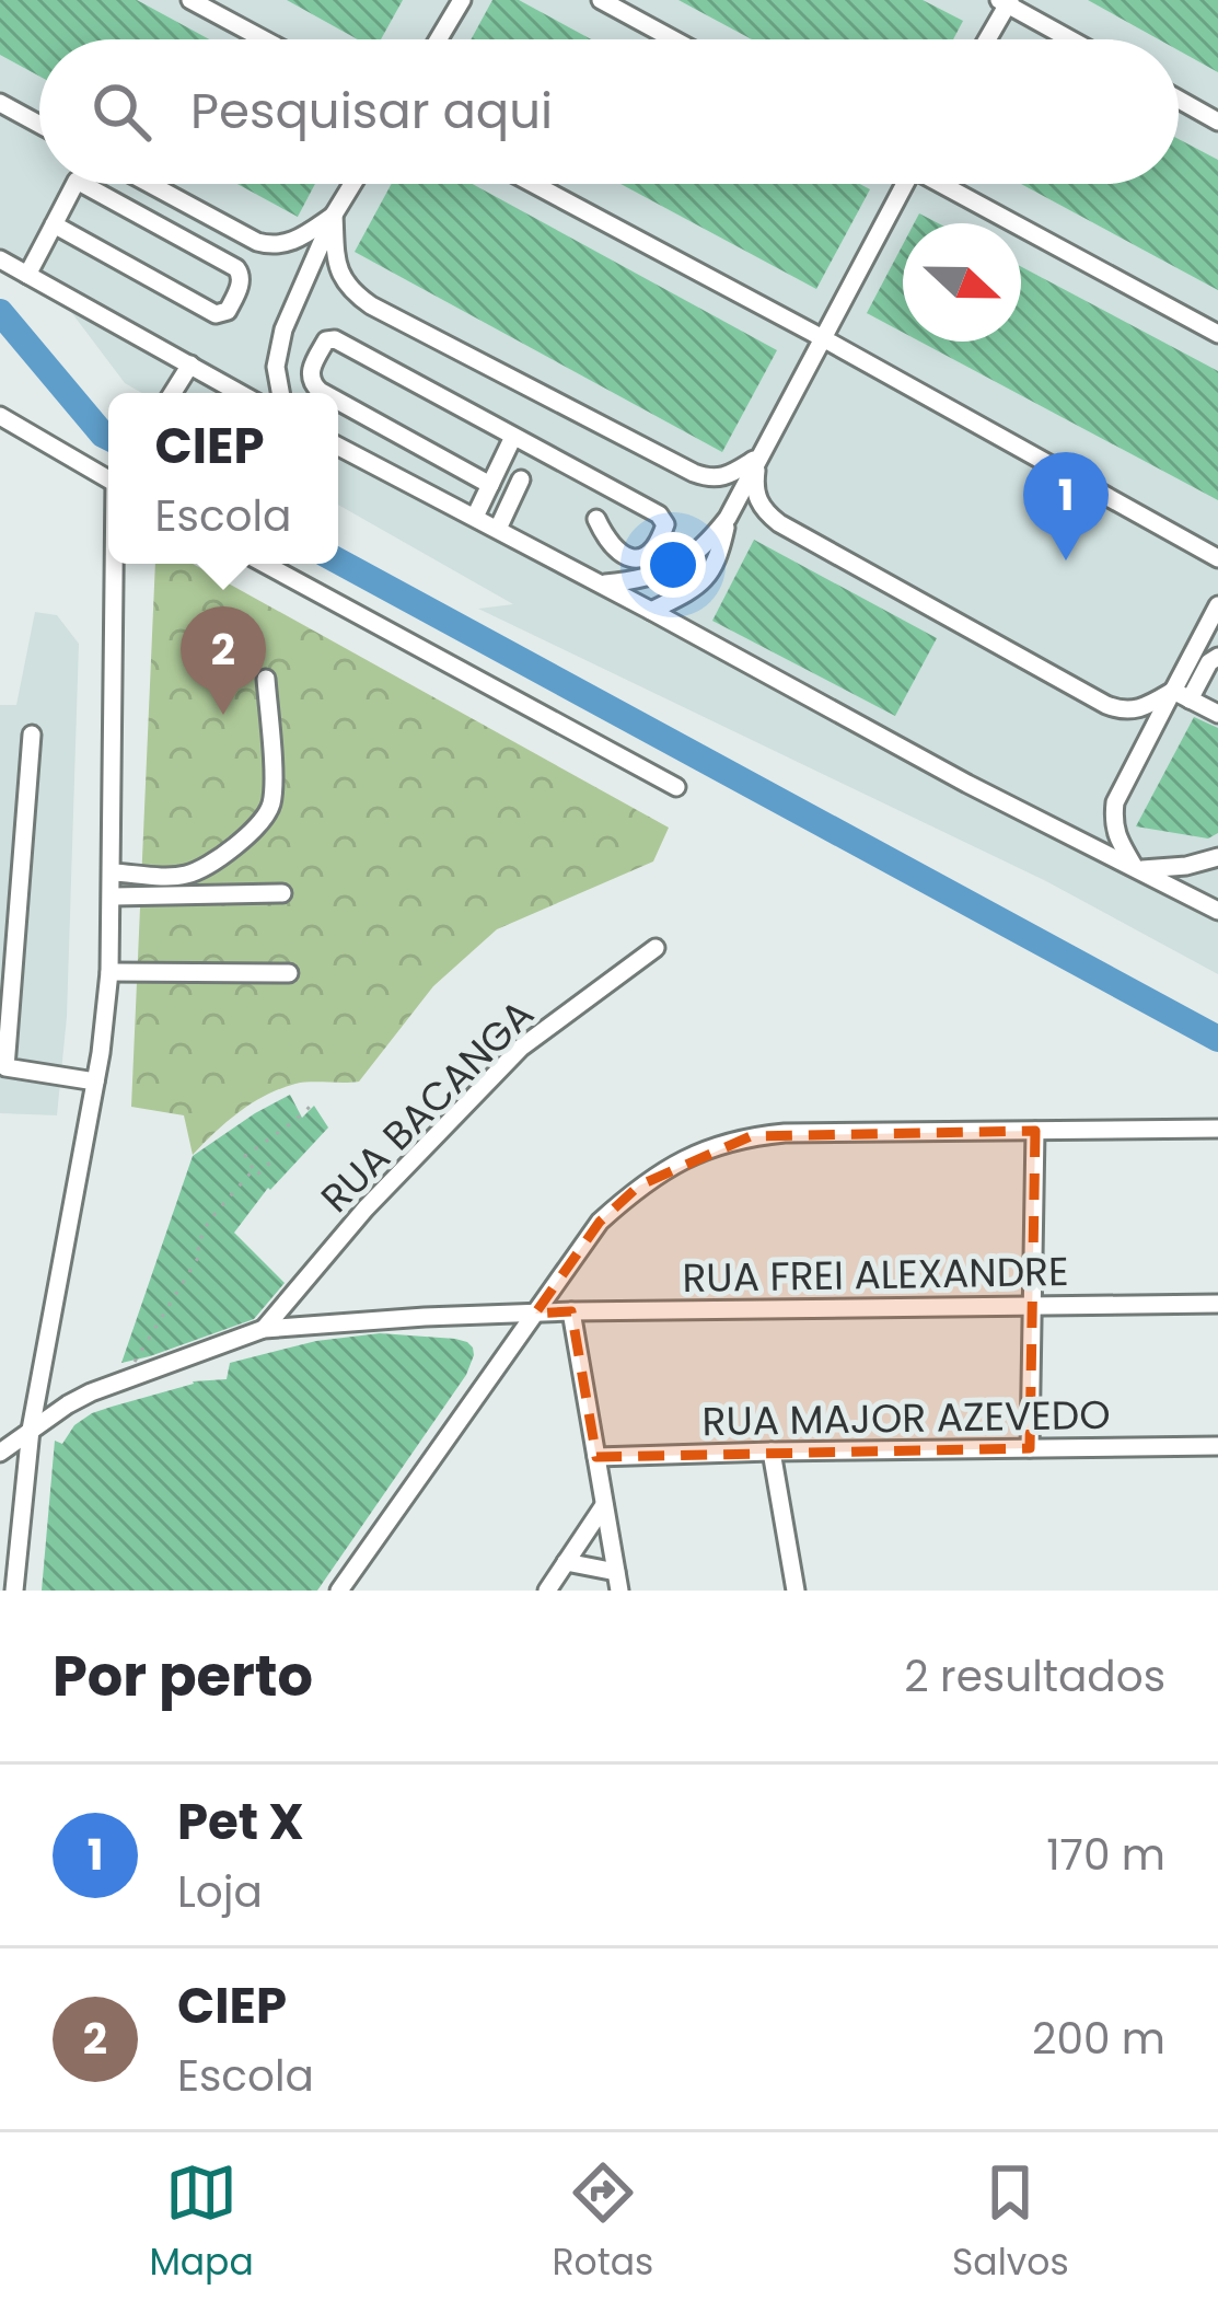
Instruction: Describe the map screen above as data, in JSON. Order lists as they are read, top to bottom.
{
  "streets": {
    "street": ["RUA BACANGA", "RUA FREI ALEXANDRE", "RUA MAJOR AZEVEDO"]
  },
  "crossings": [
    ["RUA BACANGA", "RUA FREI ALEXANDRE"]
  ],
  "north": "right",
  "page": {
    "search": "Pesquisar aqui",
    "popup": ["CIEP", "Escola"],
    "pins": ["1", "2"],
    "heading": ["Por perto", "2 resultados"],
    "list": [
      {
        "mark": "1",
        "name": "Pet X",
        "note": "Loja",
        "value": "170 m"
      },
      {
        "mark": "2",
        "name": "CIEP",
        "note": "Escola",
        "value": "200 m"
      }
    ],
    "nav": ["Mapa", "Rotas", "Salvos"]
  }
}
